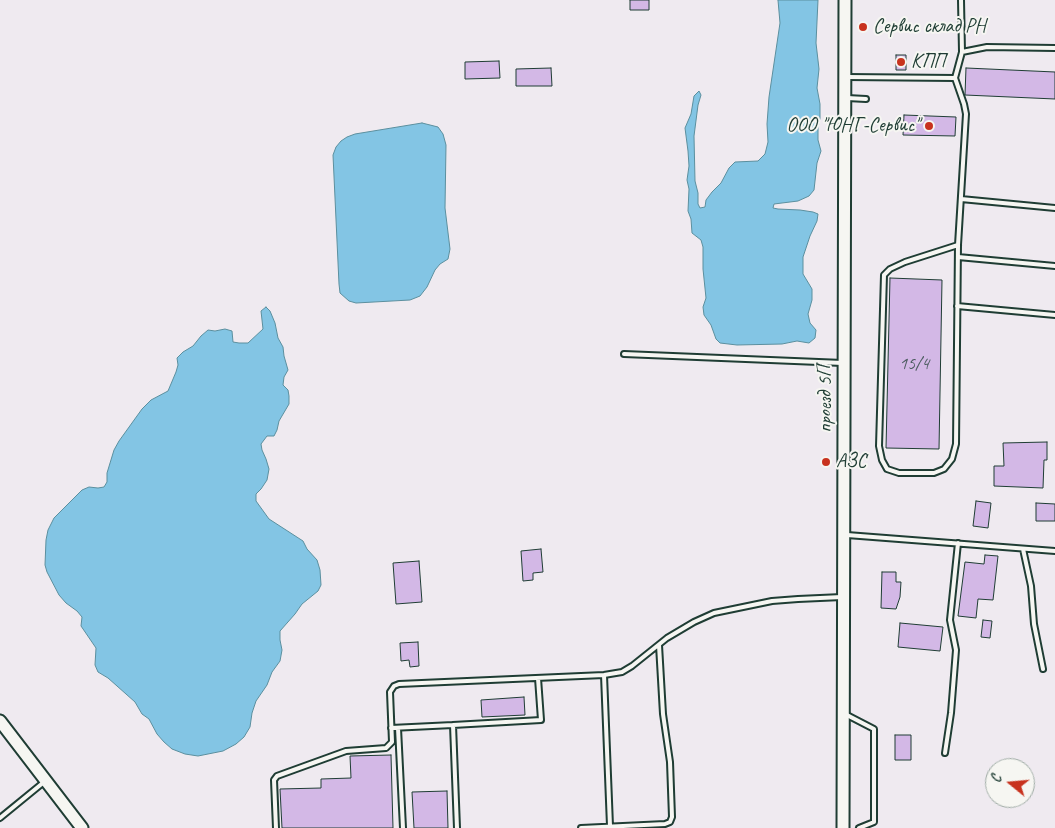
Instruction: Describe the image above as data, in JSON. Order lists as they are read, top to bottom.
{
  "streets": {
    "street": ["проезд 5П"]
  },
  "places": [
    "Сервис склад РН",
    "КПП",
    "ООО \"ЮНГ-Сервис\"",
    "АЗС"
  ],
  "house_numbers": ["15/4"],
  "north": "left"
}
